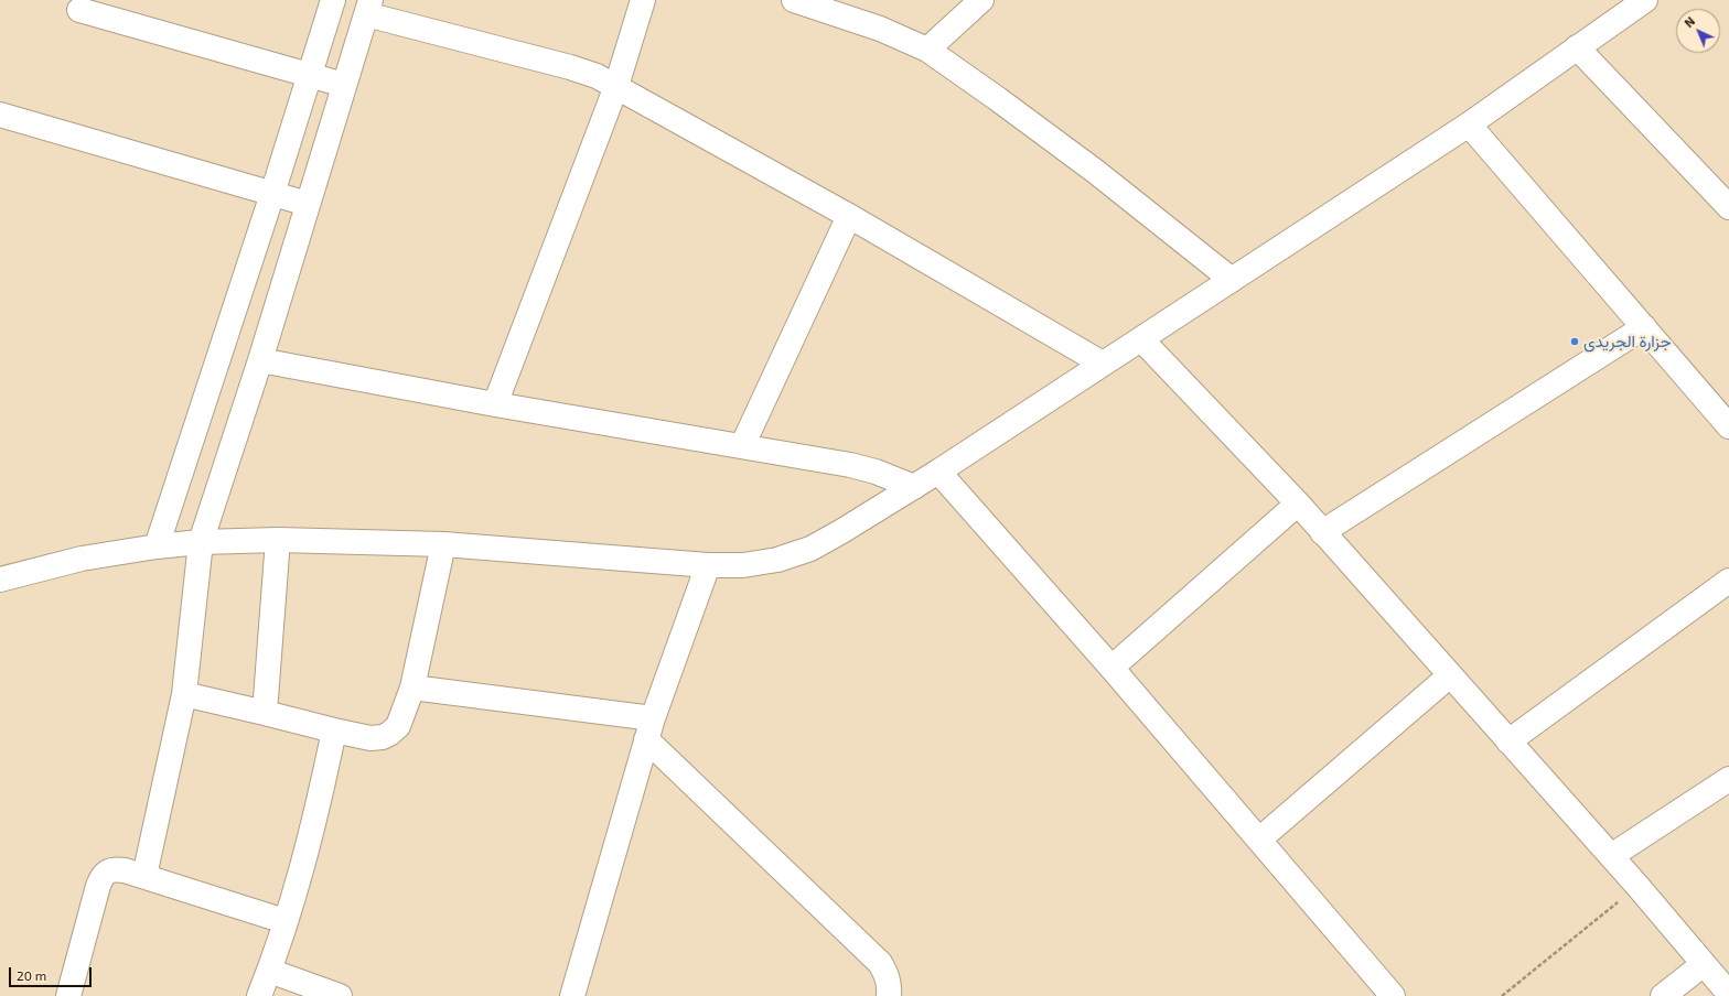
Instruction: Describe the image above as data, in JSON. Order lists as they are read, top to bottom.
{
  "places": ["جزارة الجريدى"],
  "scale_bar": "20 m",
  "north": "top left"
}
